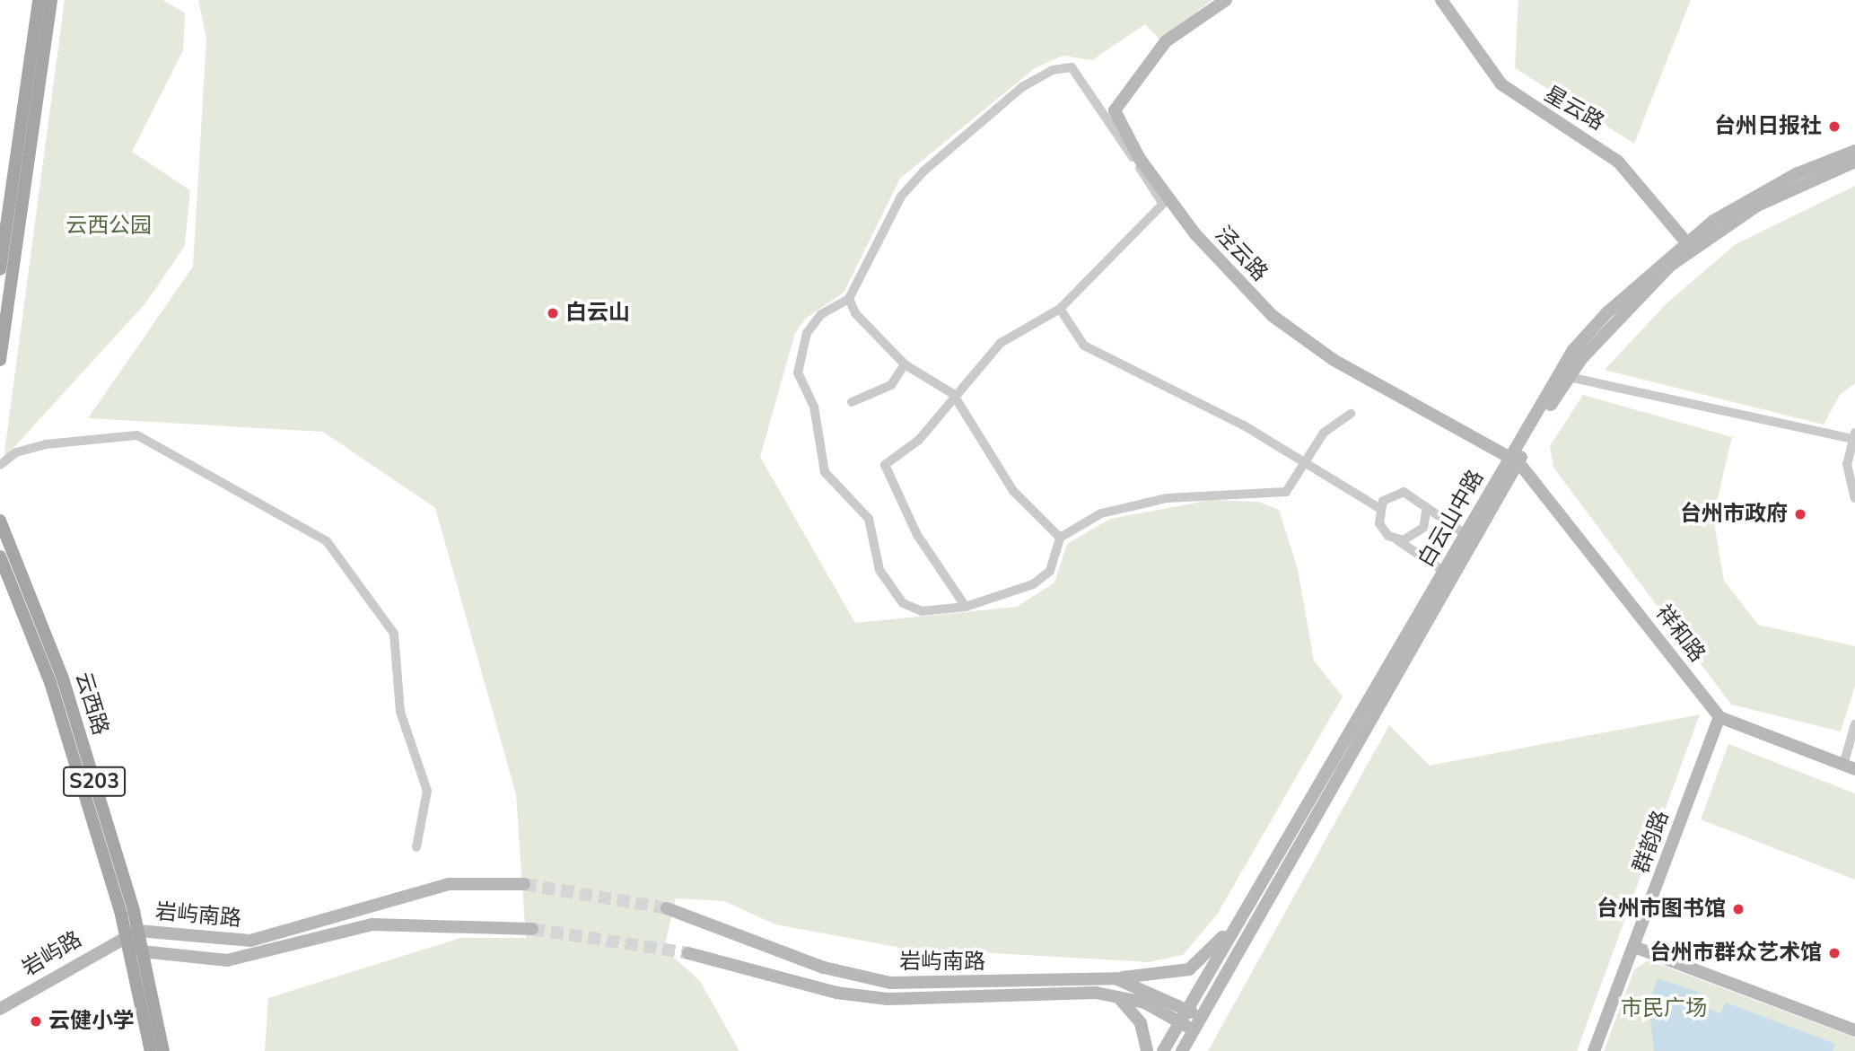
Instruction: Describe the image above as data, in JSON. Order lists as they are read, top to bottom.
{
  "streets": {
    "main road": [
      "星云路",
      "泾云路",
      "白云山中路",
      "祥和路",
      "云西路",
      "S203",
      "群韵路",
      "岩屿南路",
      "岩屿路"
    ]
  },
  "crossings": [
    ["星云路", "白云山中路"],
    ["泾云路", "白云山中路"],
    ["泾云路", "祥和路"],
    ["白云山中路", "祥和路"],
    ["白云山中路", "岩屿南路"],
    ["祥和路", "群韵路"],
    ["云西路", "岩屿南路"],
    ["云西路", "岩屿路"],
    ["岩屿南路", "岩屿路"]
  ],
  "parks": ["云西公园", "市民广场"],
  "places": [
    "台州日报社",
    "白云山",
    "台州市政府",
    "台州市图书馆",
    "台州市群众艺术馆",
    "云健小学"
  ]
}
